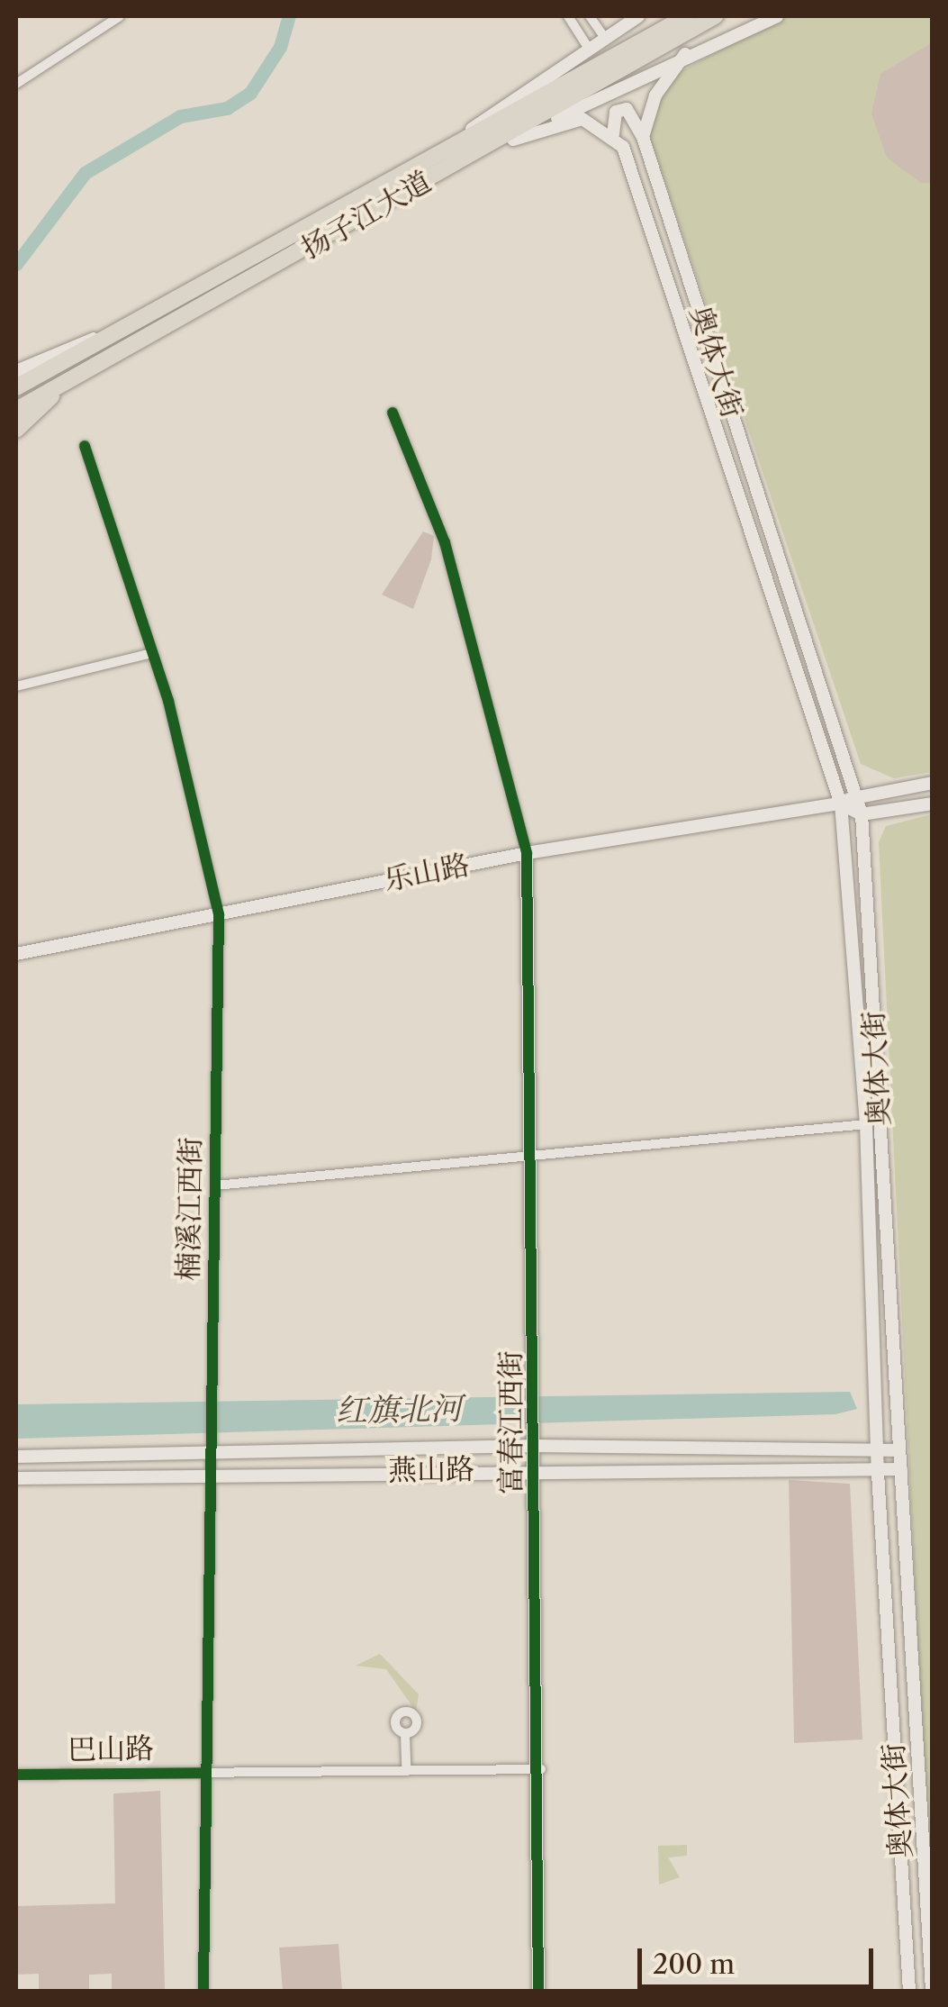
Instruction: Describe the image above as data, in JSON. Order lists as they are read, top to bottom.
{
  "streets": {
    "highway": ["扬子江大道"],
    "main road": [
      "奥体大街",
      "乐山路",
      "富春江西街",
      "燕山路"
    ],
    "street": ["楠溪江西街", "巴山路"]
  },
  "crossings": [
    ["奥体大街", "乐山路"],
    ["奥体大街", "燕山路"],
    ["乐山路", "楠溪江西街"],
    ["乐山路", "富春江西街"],
    ["楠溪江西街", "燕山路"],
    ["楠溪江西街", "巴山路"],
    ["富春江西街", "燕山路"],
    ["富春江西街", "巴山路"]
  ],
  "water": ["红旗北河"],
  "scale_bar": "200 m"
}
